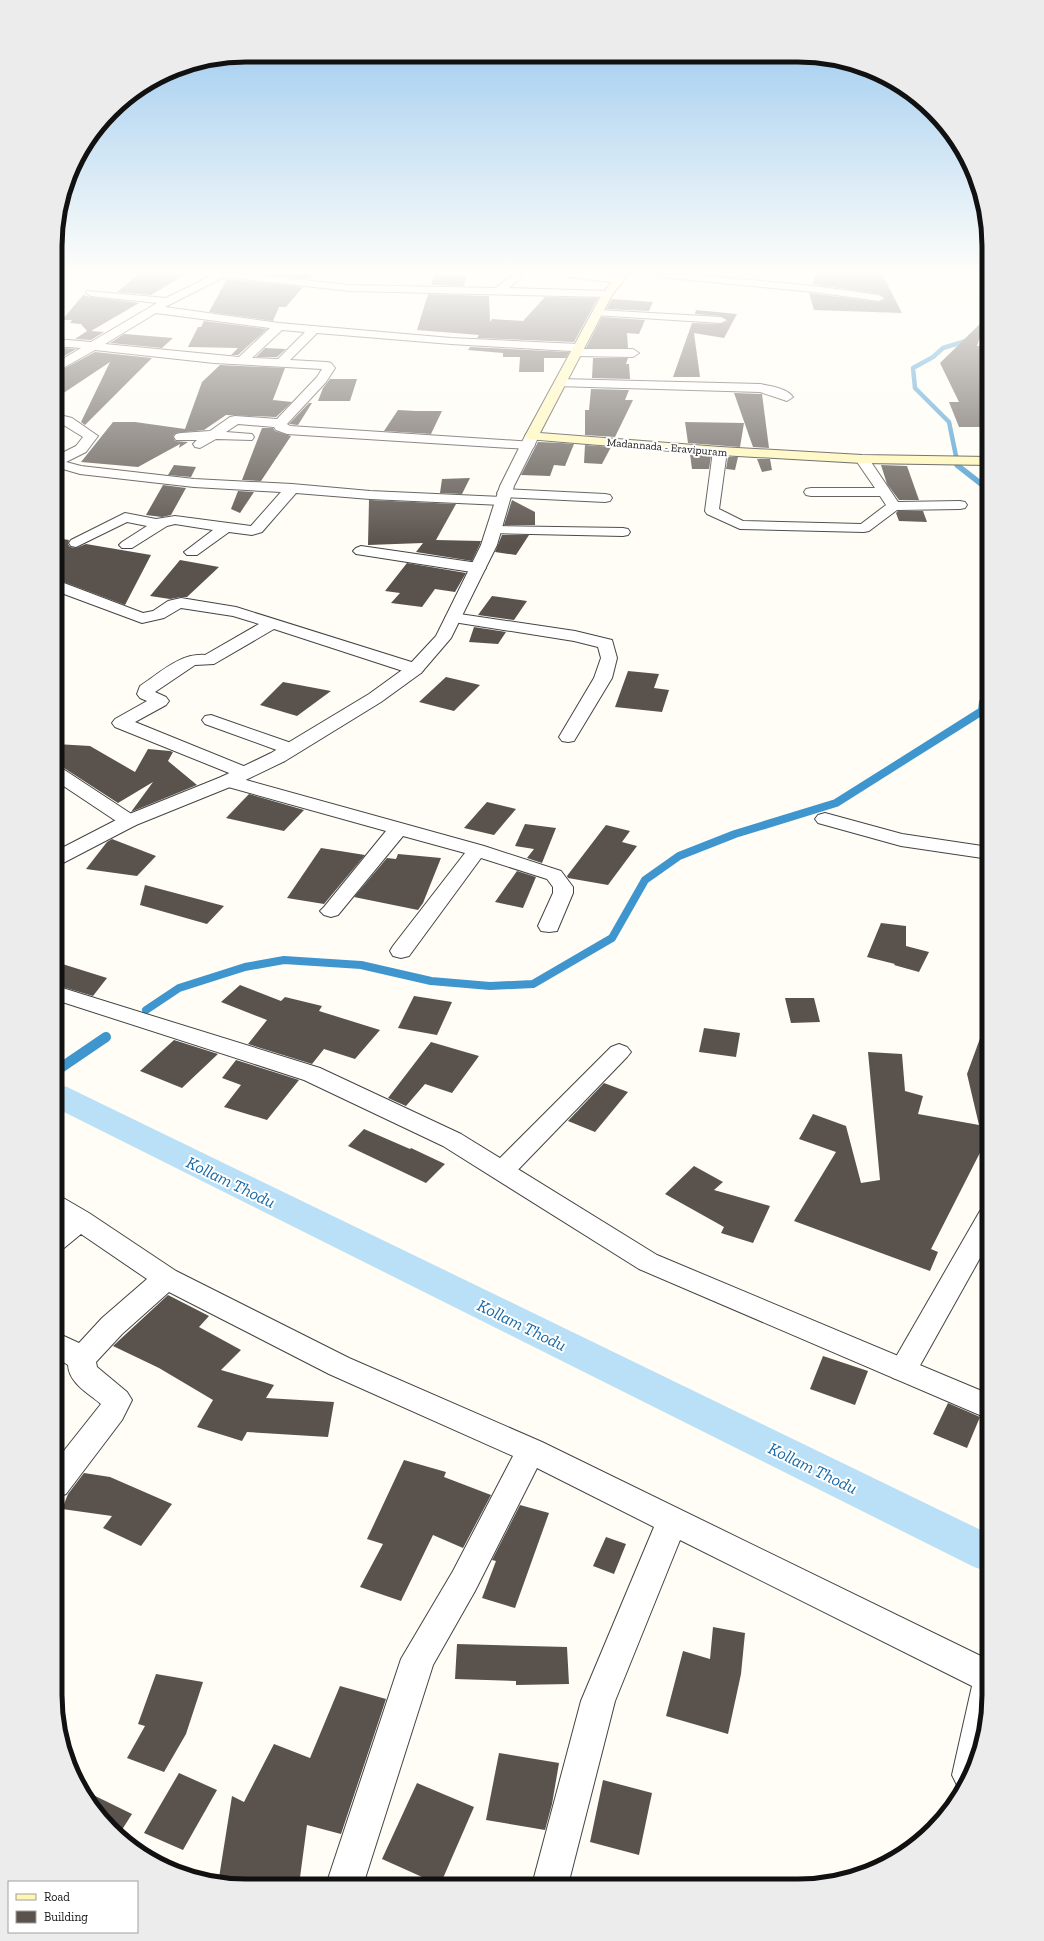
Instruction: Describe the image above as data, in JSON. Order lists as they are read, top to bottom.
{
  "streets": {
    "main road": ["Madannada - Eravipuram"]
  },
  "water": ["Kollam Thodu"],
  "legend": ["Road", "Building"]
}
